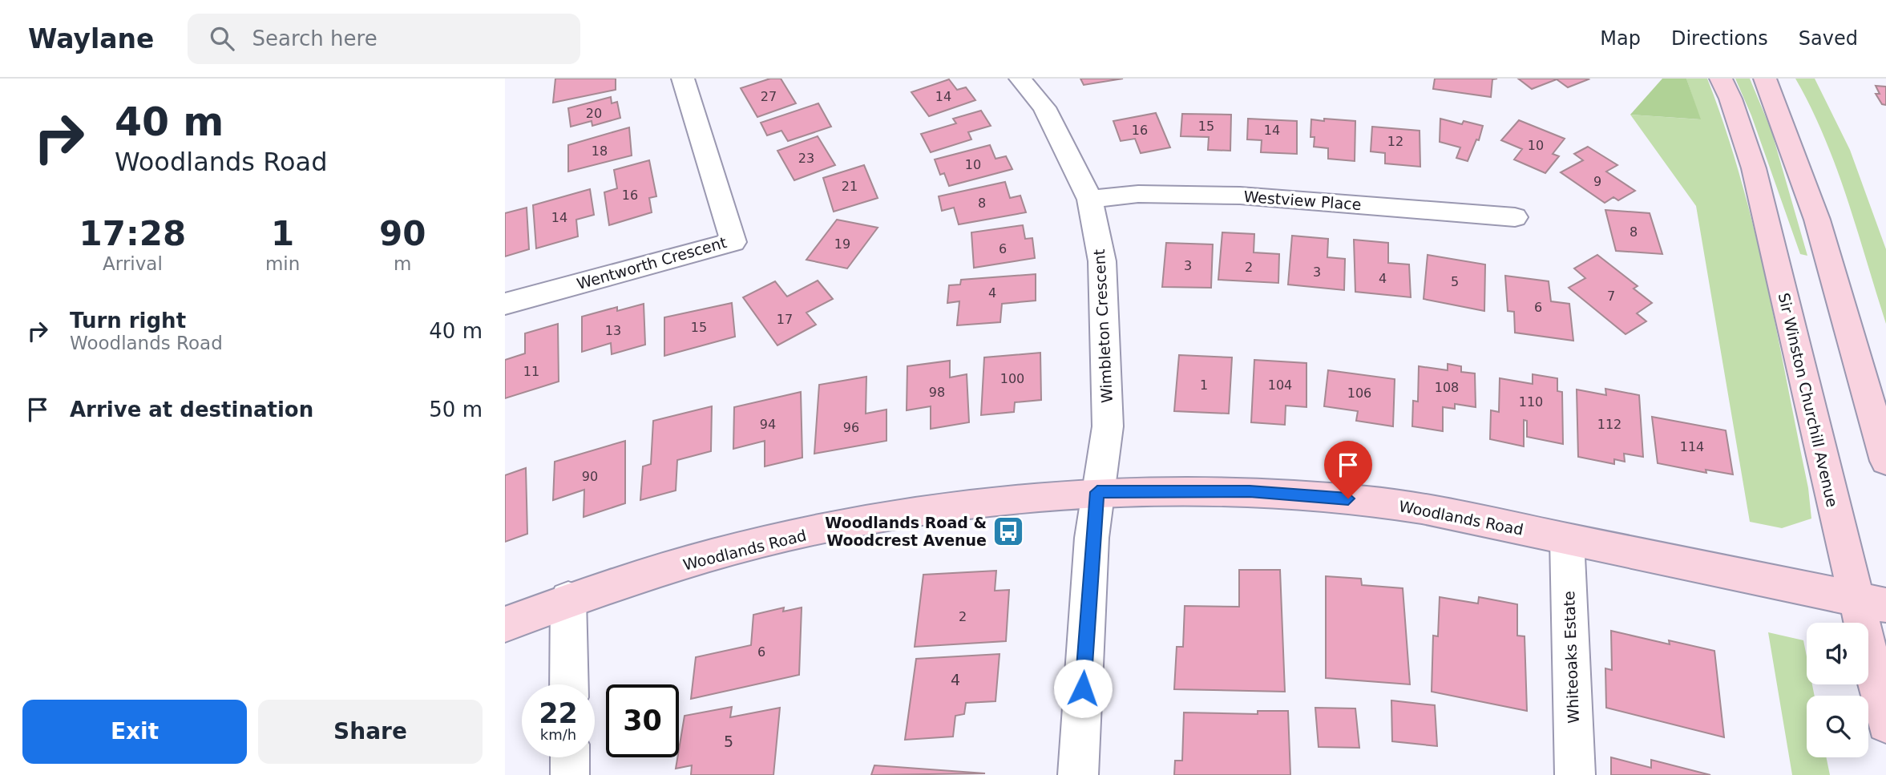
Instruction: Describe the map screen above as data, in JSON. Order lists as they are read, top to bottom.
{
  "streets": {
    "main road": ["Sir Winston Churchill Avenue", "Woodlands Road"],
    "street": [
      "Westview Place",
      "Wentworth Crescent",
      "Wimbleton Crescent",
      "Whiteoaks Estate"
    ]
  },
  "crossings": [
    ["Westview Place", "Wimbleton Crescent"],
    ["Wimbleton Crescent", "Woodlands Road"],
    ["Sir Winston Churchill Avenue", "Woodlands Road"],
    ["Woodlands Road", "Whiteoaks Estate"]
  ],
  "places": {
    "bus stop": ["Woodlands Road & Woodcrest Avenue"]
  },
  "house_numbers": [
    "27",
    "14",
    "20",
    "15",
    "16",
    "14",
    "12",
    "10",
    "18",
    "23",
    "10",
    "9",
    "21",
    "16",
    "8",
    "14",
    "8",
    "19",
    "6",
    "3",
    "2",
    "3",
    "4",
    "5",
    "4",
    "7",
    "6",
    "17",
    "15",
    "13",
    "11",
    "100",
    "1",
    "104",
    "108",
    "98",
    "106",
    "110",
    "94",
    "112",
    "96",
    "114",
    "90",
    "2",
    "6",
    "4",
    "5"
  ],
  "page": {
    "header": "Waylane",
    "search": "Search here",
    "nav": ["Map", "Directions", "Saved"],
    "turn": ["40 m", "Woodlands Road"],
    "eta": [
      "17:28",
      "Arrival",
      "1",
      "min",
      "90",
      "m"
    ],
    "list": [
      {
        "name": "Turn right",
        "note": "Woodlands Road",
        "value": "40 m"
      },
      {
        "name": "Arrive at destination",
        "value": "50 m"
      }
    ],
    "speed": "22 km/h",
    "limit": "30",
    "buttons": ["Exit", "Share"]
  }
}
